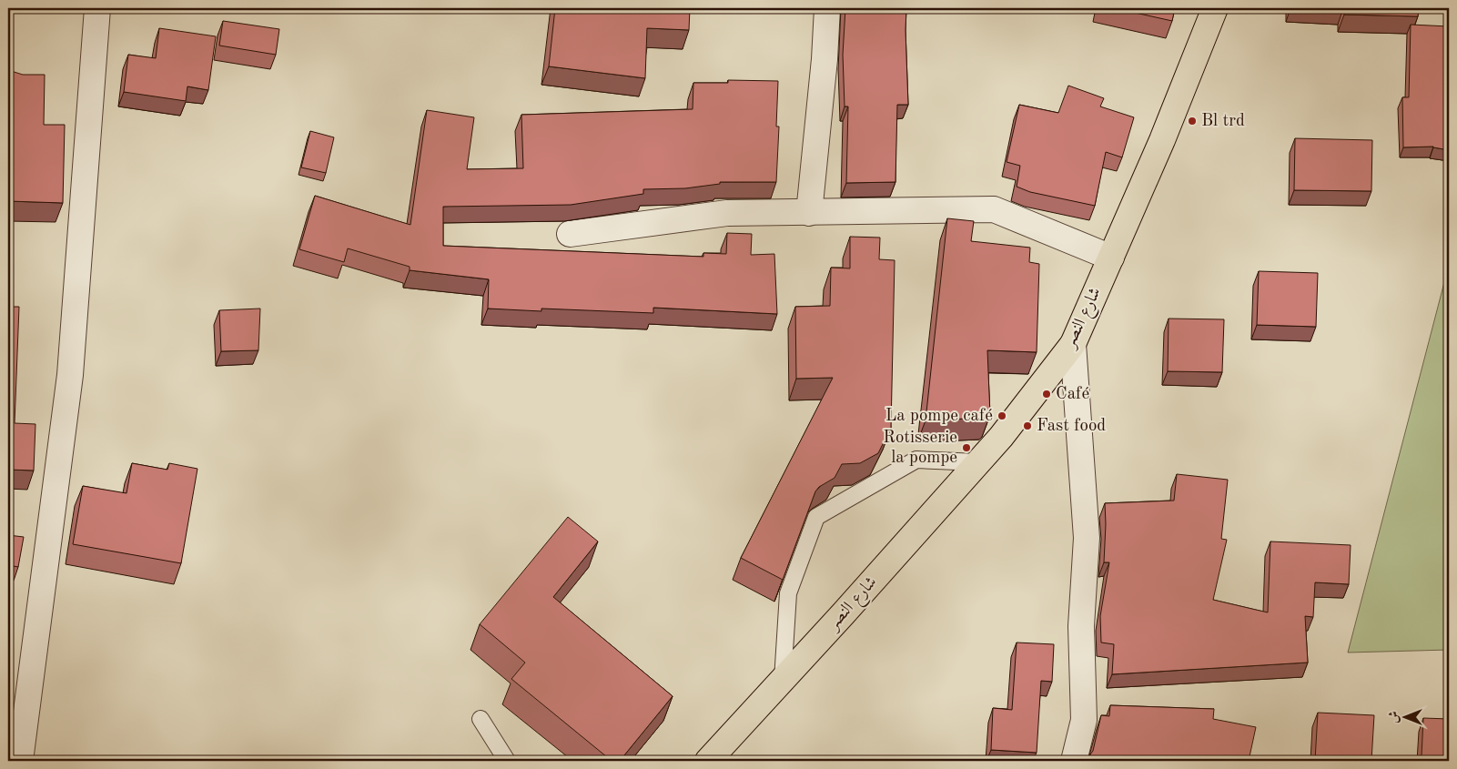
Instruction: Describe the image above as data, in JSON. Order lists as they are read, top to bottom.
{
  "streets": {
    "main road": ["شارع النصر"]
  },
  "places": [
    "Bl trd",
    "Café",
    "La pompe café",
    "Fast food",
    "Rotisserie la pompe"
  ],
  "north": "left"
}
